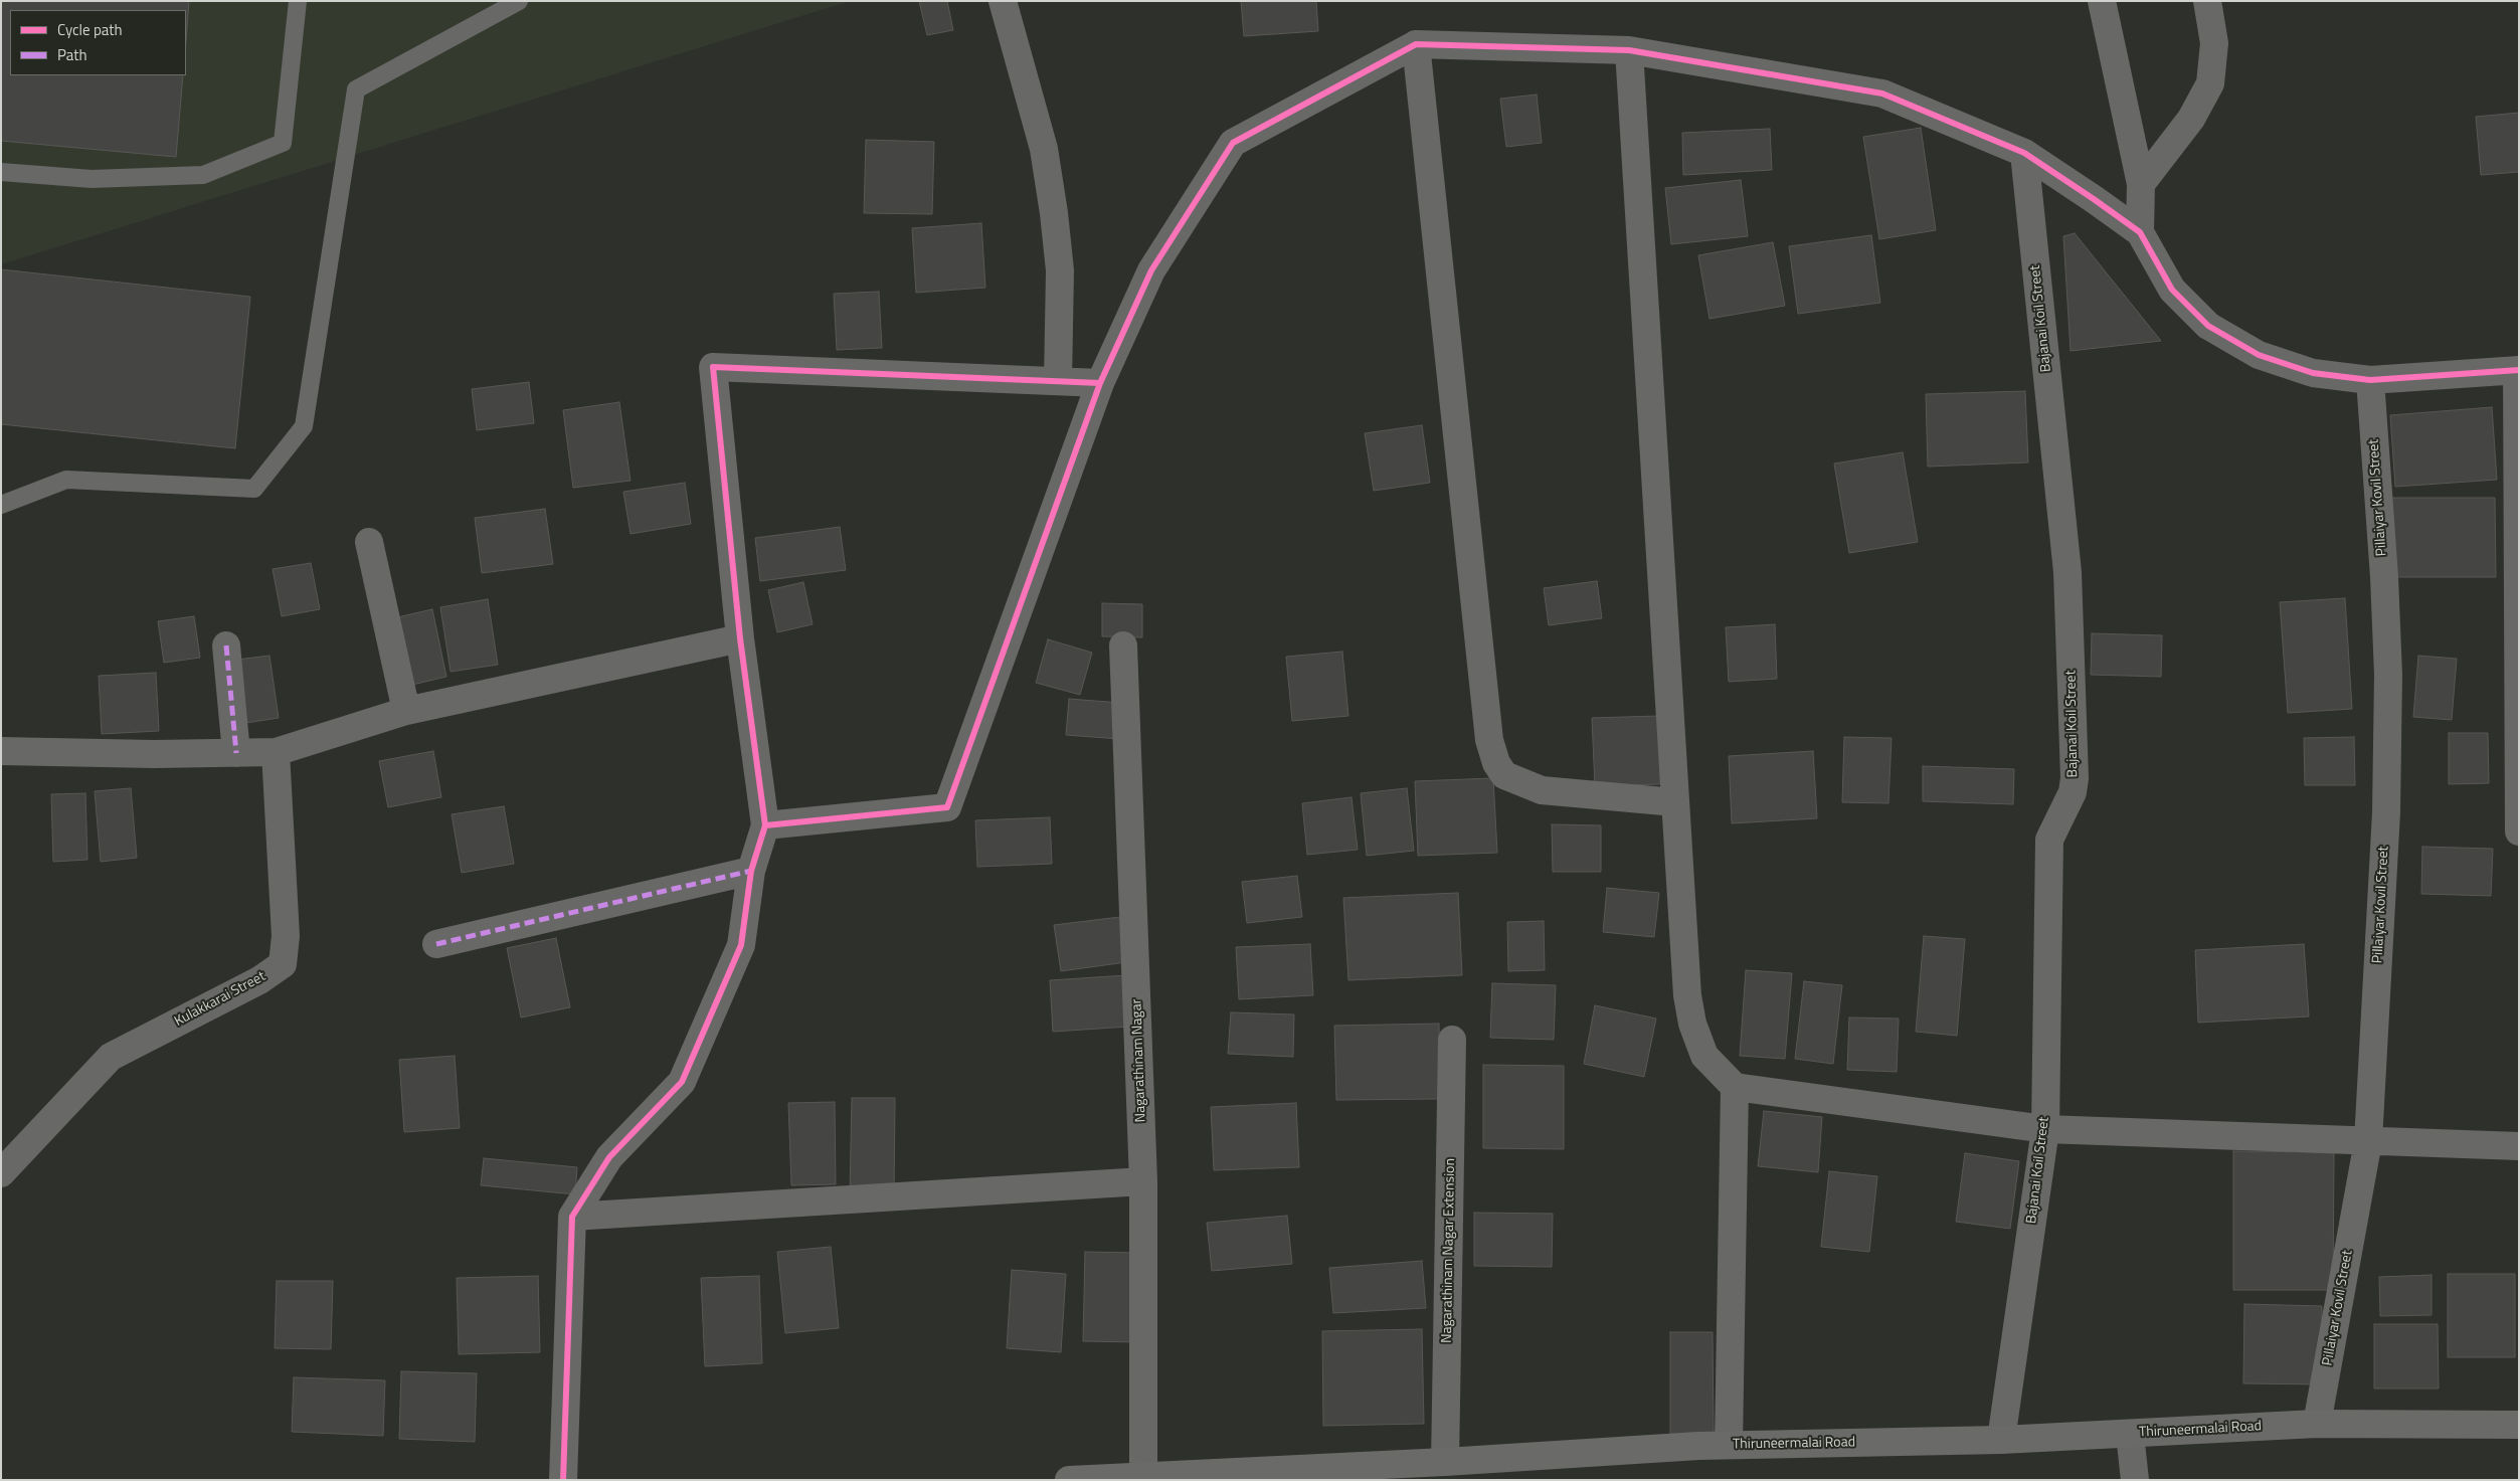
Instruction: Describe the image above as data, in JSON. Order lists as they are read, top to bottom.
{
  "streets": {
    "street": [
      "Bajanai Koil Street",
      "Pillaiyar Kovil Street",
      "Kulakkarai Street",
      "Nagarathinam Nagar",
      "Nagarathinam Nagar Extension",
      "Thiruneermalai Road"
    ]
  },
  "crossings": [
    ["Bajanai Koil Street", "Thiruneermalai Road"],
    ["Pillaiyar Kovil Street", "Thiruneermalai Road"],
    ["Nagarathinam Nagar", "Thiruneermalai Road"],
    ["Nagarathinam Nagar Extension", "Thiruneermalai Road"]
  ],
  "legend": ["Cycle path", "Path"]
}
